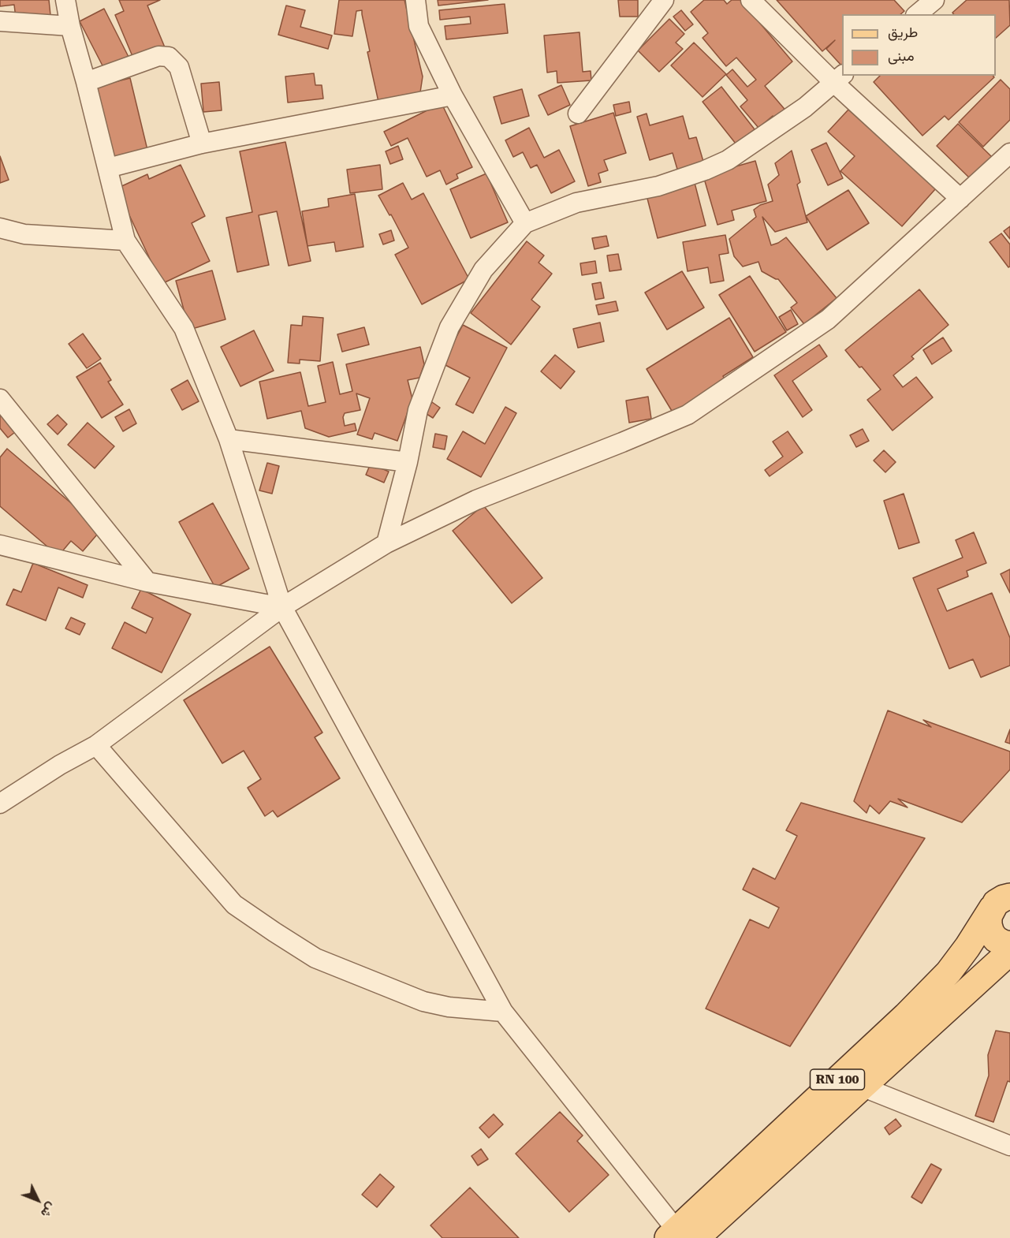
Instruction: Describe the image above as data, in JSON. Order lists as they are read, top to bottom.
{
  "streets": {
    "main road": ["RN 100"]
  },
  "legend": ["طريق", "مبنى"],
  "north": "bottom right"
}
